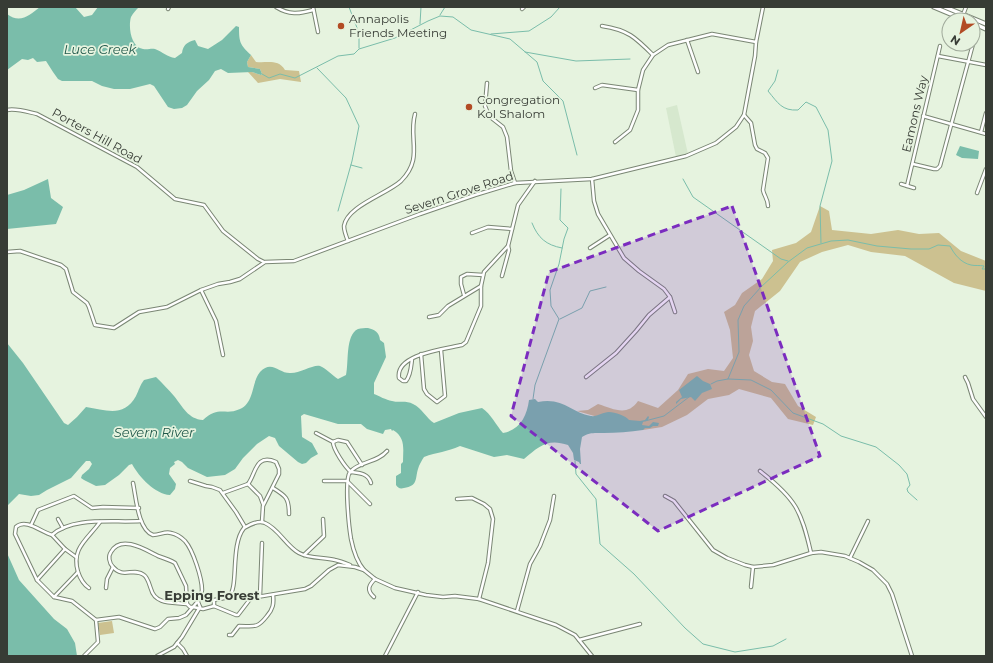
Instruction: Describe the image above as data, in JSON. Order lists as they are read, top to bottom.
{
  "streets": {
    "street": ["Eamons Way", "Porters Hill Road", "Severn Grove Road"]
  },
  "crossings": [
    ["Porters Hill Road", "Severn Grove Road"]
  ],
  "districts": ["Epping Forest"],
  "water": ["Luce Creek", "Severn River"],
  "places": ["Annapolis Friends Meeting", "Congregation Kol Shalom"],
  "north": "bottom left"
}
